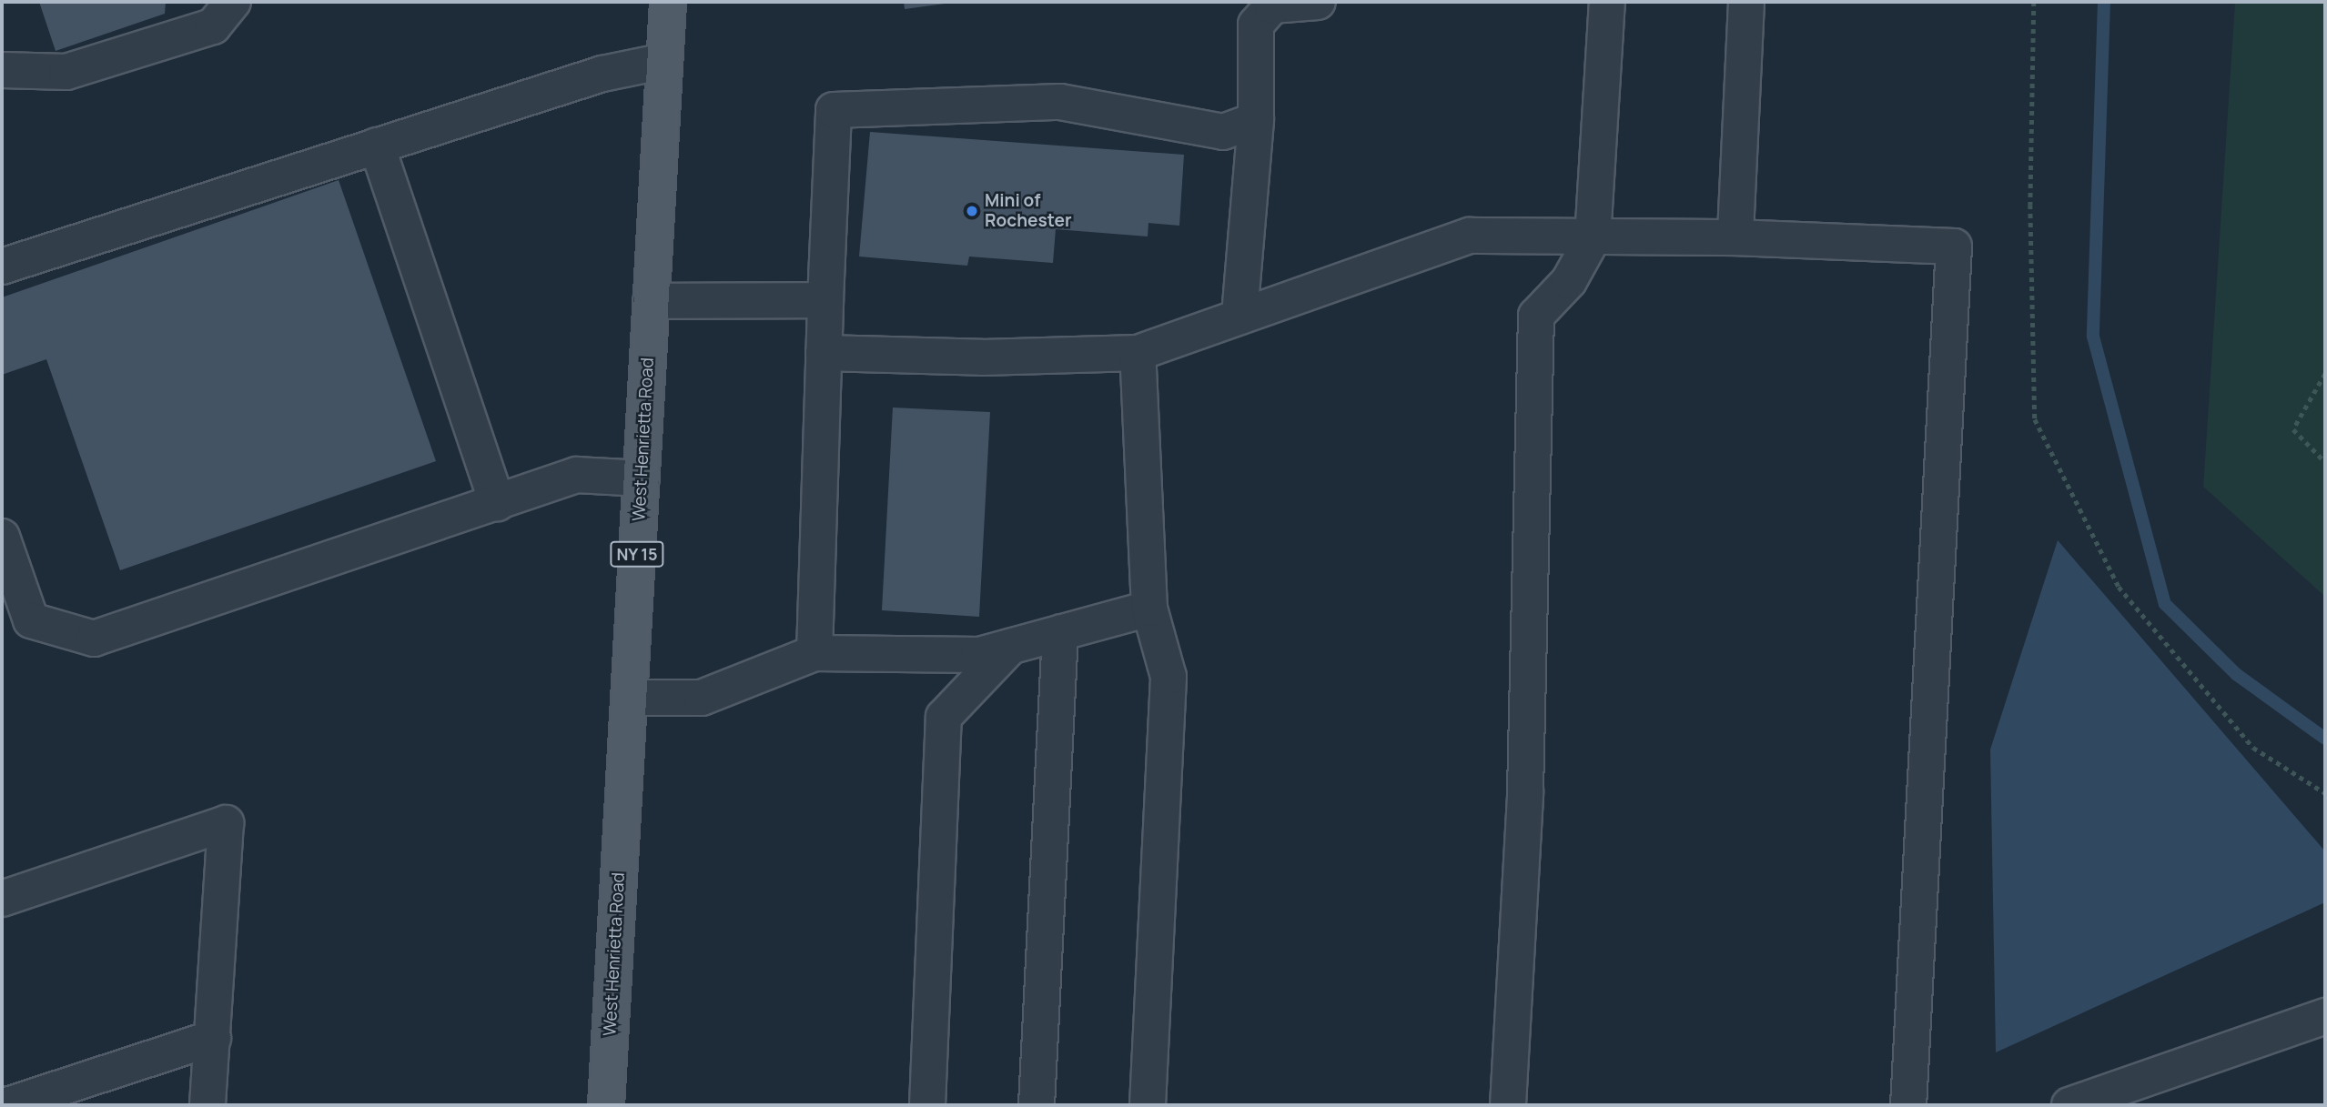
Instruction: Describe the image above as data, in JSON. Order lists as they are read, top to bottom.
{
  "streets": {
    "main road": ["West Henrietta Road", "NY 15"]
  },
  "places": ["Mini of Rochester"]
}
